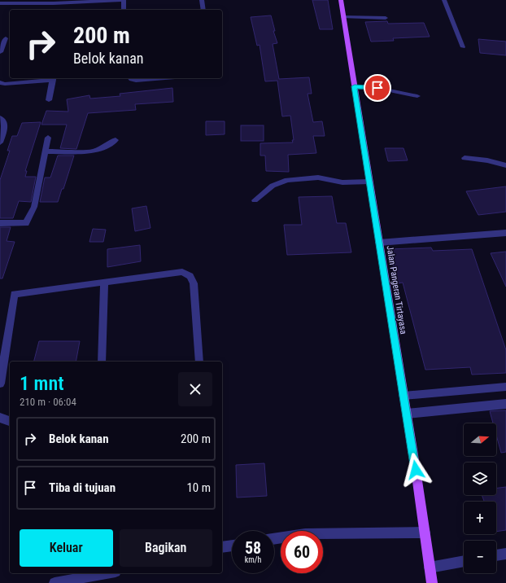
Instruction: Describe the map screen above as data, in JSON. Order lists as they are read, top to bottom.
{
  "streets": {
    "main road": ["Jalan Pangeran Tirtayasa"]
  },
  "north": "right",
  "page": {
    "turn": ["200 m", "Belok kanan"],
    "heading": ["1 mnt", "210 m · 06:04"],
    "list": [
      {
        "name": "Belok kanan",
        "value": "200 m"
      },
      {
        "name": "Tiba di tujuan",
        "value": "10 m"
      }
    ],
    "map_buttons": ["+", "−"],
    "buttons": ["Keluar", "Bagikan"],
    "speed": "58 km/h",
    "limit": "60"
  }
}
